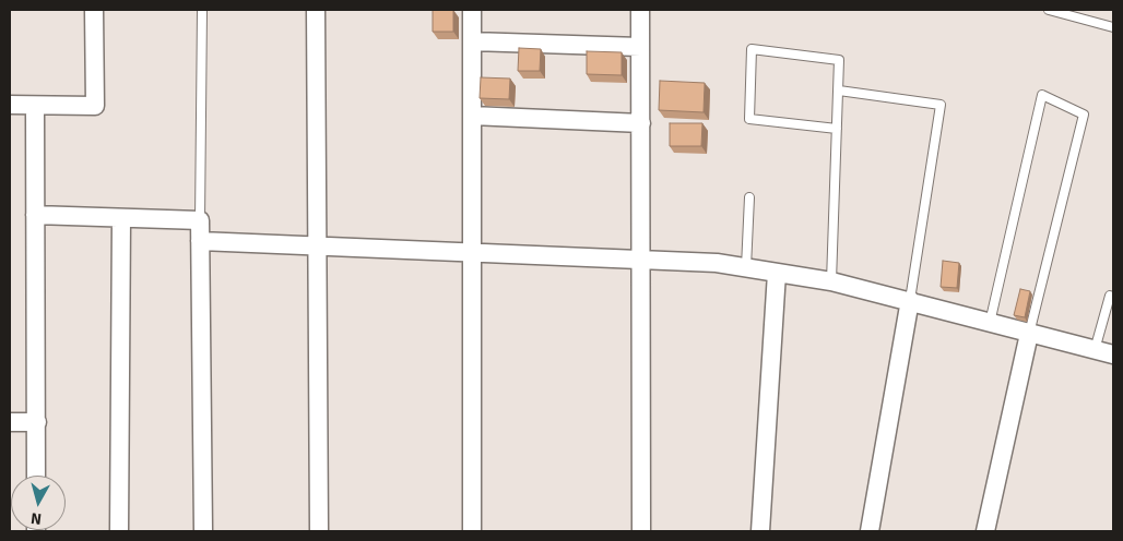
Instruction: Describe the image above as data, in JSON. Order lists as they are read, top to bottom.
{
  "north": "bottom"
}
